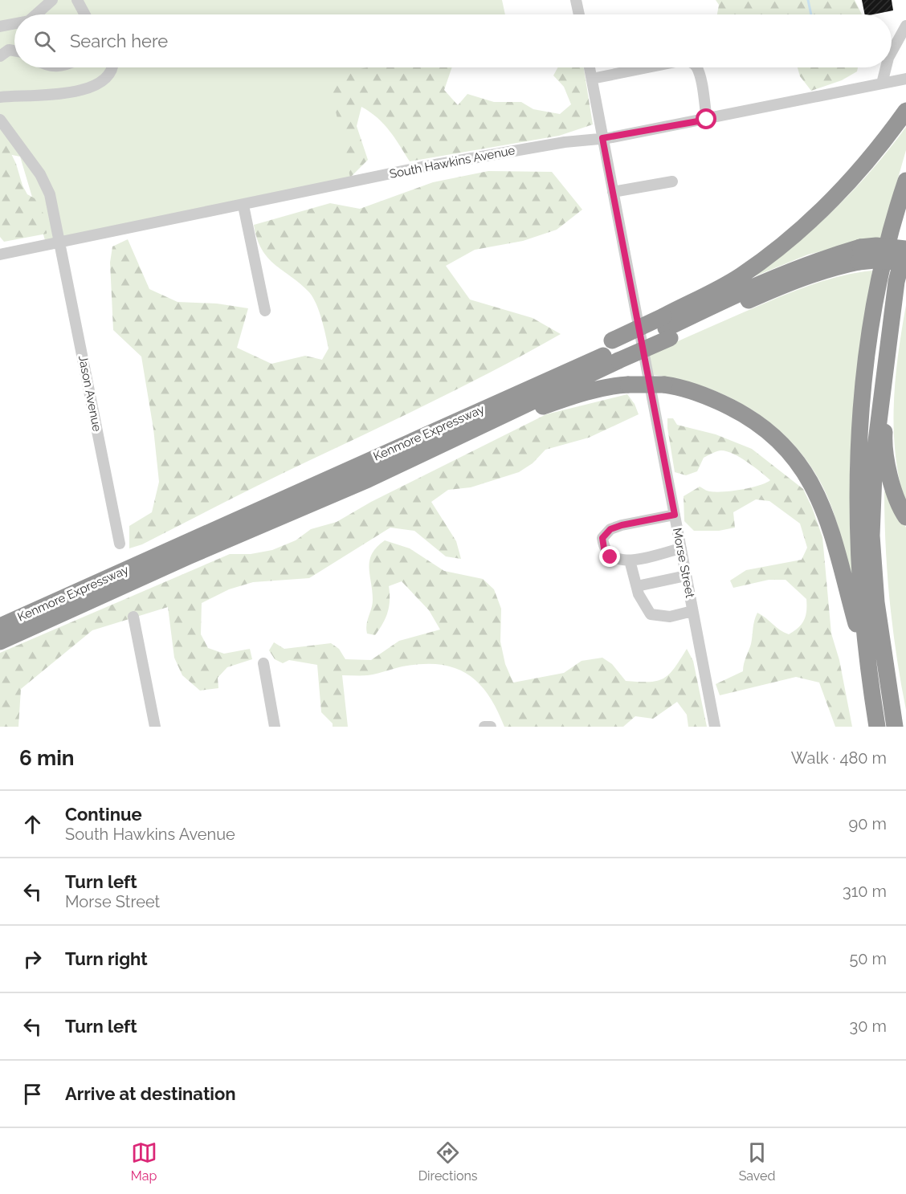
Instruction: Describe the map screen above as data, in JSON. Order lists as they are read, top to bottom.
{
  "streets": {
    "highway": ["Kenmore Expressway"],
    "street": ["South Hawkins Avenue", "Jason Avenue", "Morse Street"]
  },
  "crossings": [
    ["South Hawkins Avenue", "Jason Avenue"],
    ["South Hawkins Avenue", "Morse Street"]
  ],
  "page": {
    "search": "Search here",
    "heading": ["6 min", "Walk · 480 m"],
    "list": [
      ["Continue", "South Hawkins Avenue", "90 m"],
      ["Turn left", "Morse Street", "310 m"],
      ["Turn right", "50 m"],
      ["Turn left", "30 m"],
      "Arrive at destination"
    ],
    "nav": ["Map", "Directions", "Saved"]
  }
}
